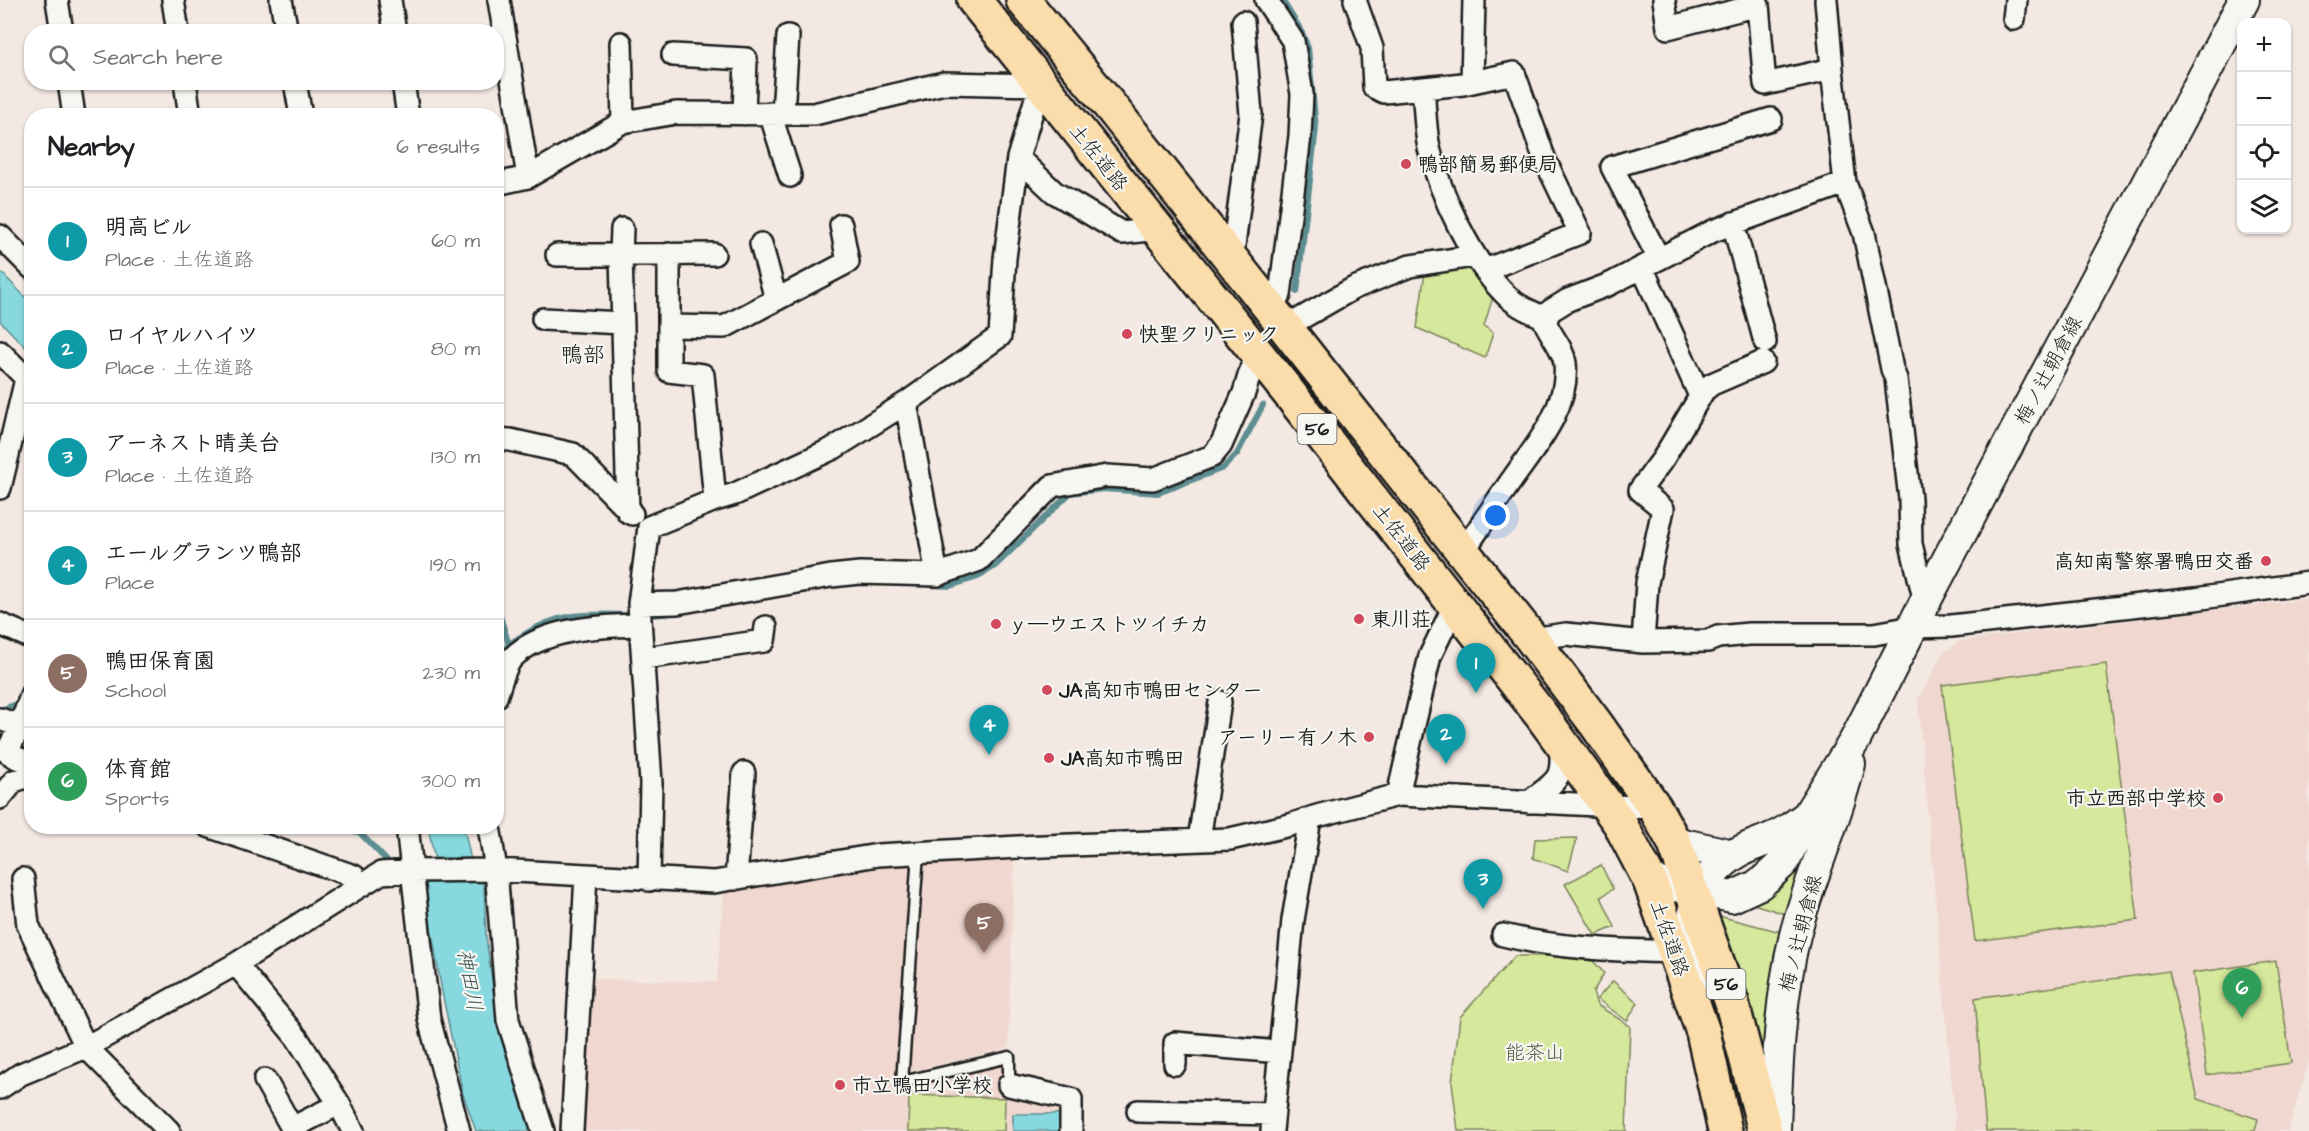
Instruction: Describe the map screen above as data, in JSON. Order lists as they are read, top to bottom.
{
  "streets": {
    "highway": ["土佐道路", "56"],
    "main road": ["梅ノ辻朝倉線"]
  },
  "crossings": [
    ["土佐道路", "梅ノ辻朝倉線"]
  ],
  "districts": ["鴨部"],
  "water": ["神田川"],
  "parks": ["能茶山"],
  "places": [
    "鴨部簡易郵便局",
    "快聖クリニック",
    "高知南警察署鴨田交番",
    "東川荘",
    "ｙ―ウエストツイチカ",
    "JA高知市鴨田センター",
    "アーリー有ノ木",
    "JA高知市鴨田",
    "市立西部中学校",
    "市立鴨田小学校"
  ],
  "page": {
    "map_buttons": ["+", "−"],
    "search": "Search here",
    "heading": ["Nearby", "6 results"],
    "list": [
      {
        "mark": "1",
        "name": "明高ビル",
        "note": "Place · 土佐道路",
        "value": "60 m"
      },
      {
        "mark": "2",
        "name": "ロイヤルハイツ",
        "note": "Place · 土佐道路",
        "value": "80 m"
      },
      {
        "mark": "3",
        "name": "アーネスト晴美台",
        "note": "Place · 土佐道路",
        "value": "130 m"
      },
      {
        "mark": "4",
        "name": "エールグランツ鴨部",
        "note": "Place",
        "value": "190 m"
      },
      {
        "mark": "5",
        "name": "鴨田保育園",
        "note": "School",
        "value": "230 m"
      },
      {
        "mark": "6",
        "name": "体育館",
        "note": "Sports",
        "value": "300 m"
      }
    ],
    "pins": [
      "1",
      "4",
      "2",
      "3",
      "5",
      "6"
    ]
  }
}
